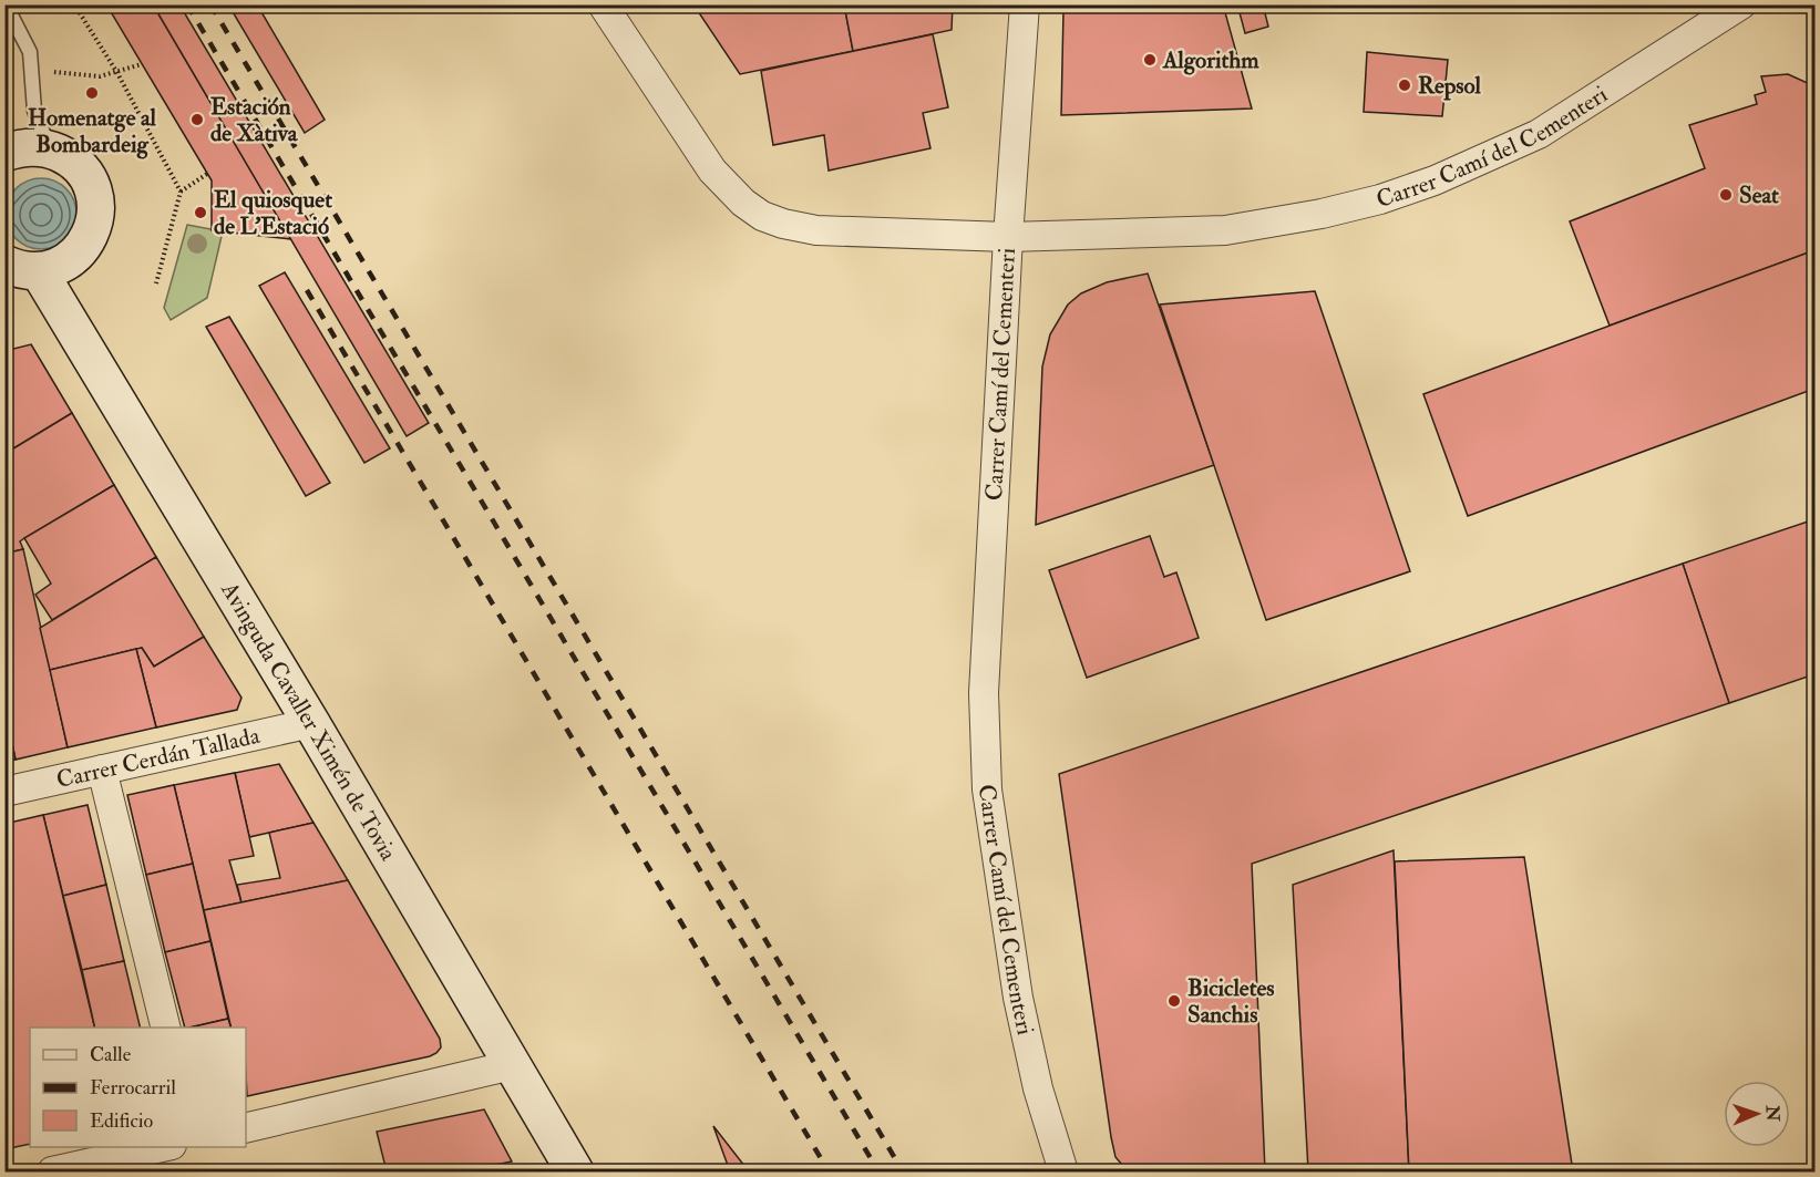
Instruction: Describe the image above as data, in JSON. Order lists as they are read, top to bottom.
{
  "streets": {
    "street": ["Carrer Camí del Cementeri", "Avinguda Cavaller Ximén de Tovia", "Carrer Cerdán Tallada"]
  },
  "crossings": [
    ["Avinguda Cavaller Ximén de Tovia", "Carrer Cerdán Tallada"]
  ],
  "places": [
    "Algorithm",
    "Repsol",
    "Homenatge al Bombardeig",
    "Estación de Xàtiva",
    "Seat",
    "El quiosquet de L'Estació",
    "Bicicletes Sanchis"
  ],
  "legend": ["Calle", "Ferrocarril", "Edificio"],
  "north": "right"
}
